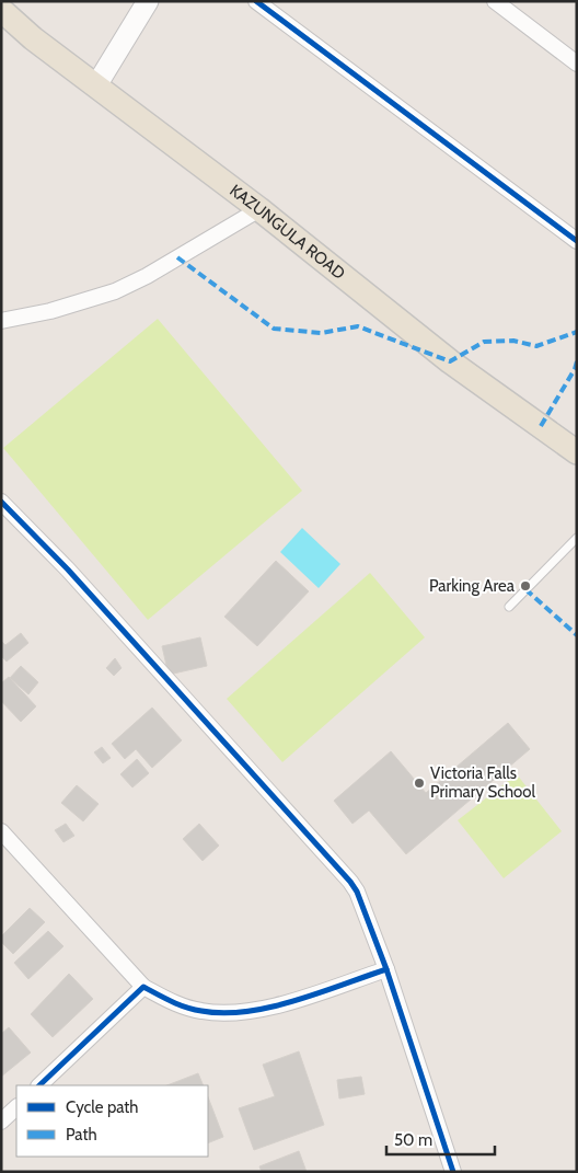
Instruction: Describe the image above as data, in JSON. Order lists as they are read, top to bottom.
{
  "streets": {
    "main road": ["KAZUNGULA ROAD"]
  },
  "places": ["Parking Area", "Victoria Falls Primary School"],
  "legend": ["Cycle path", "Path"],
  "scale_bar": "50 m"
}
